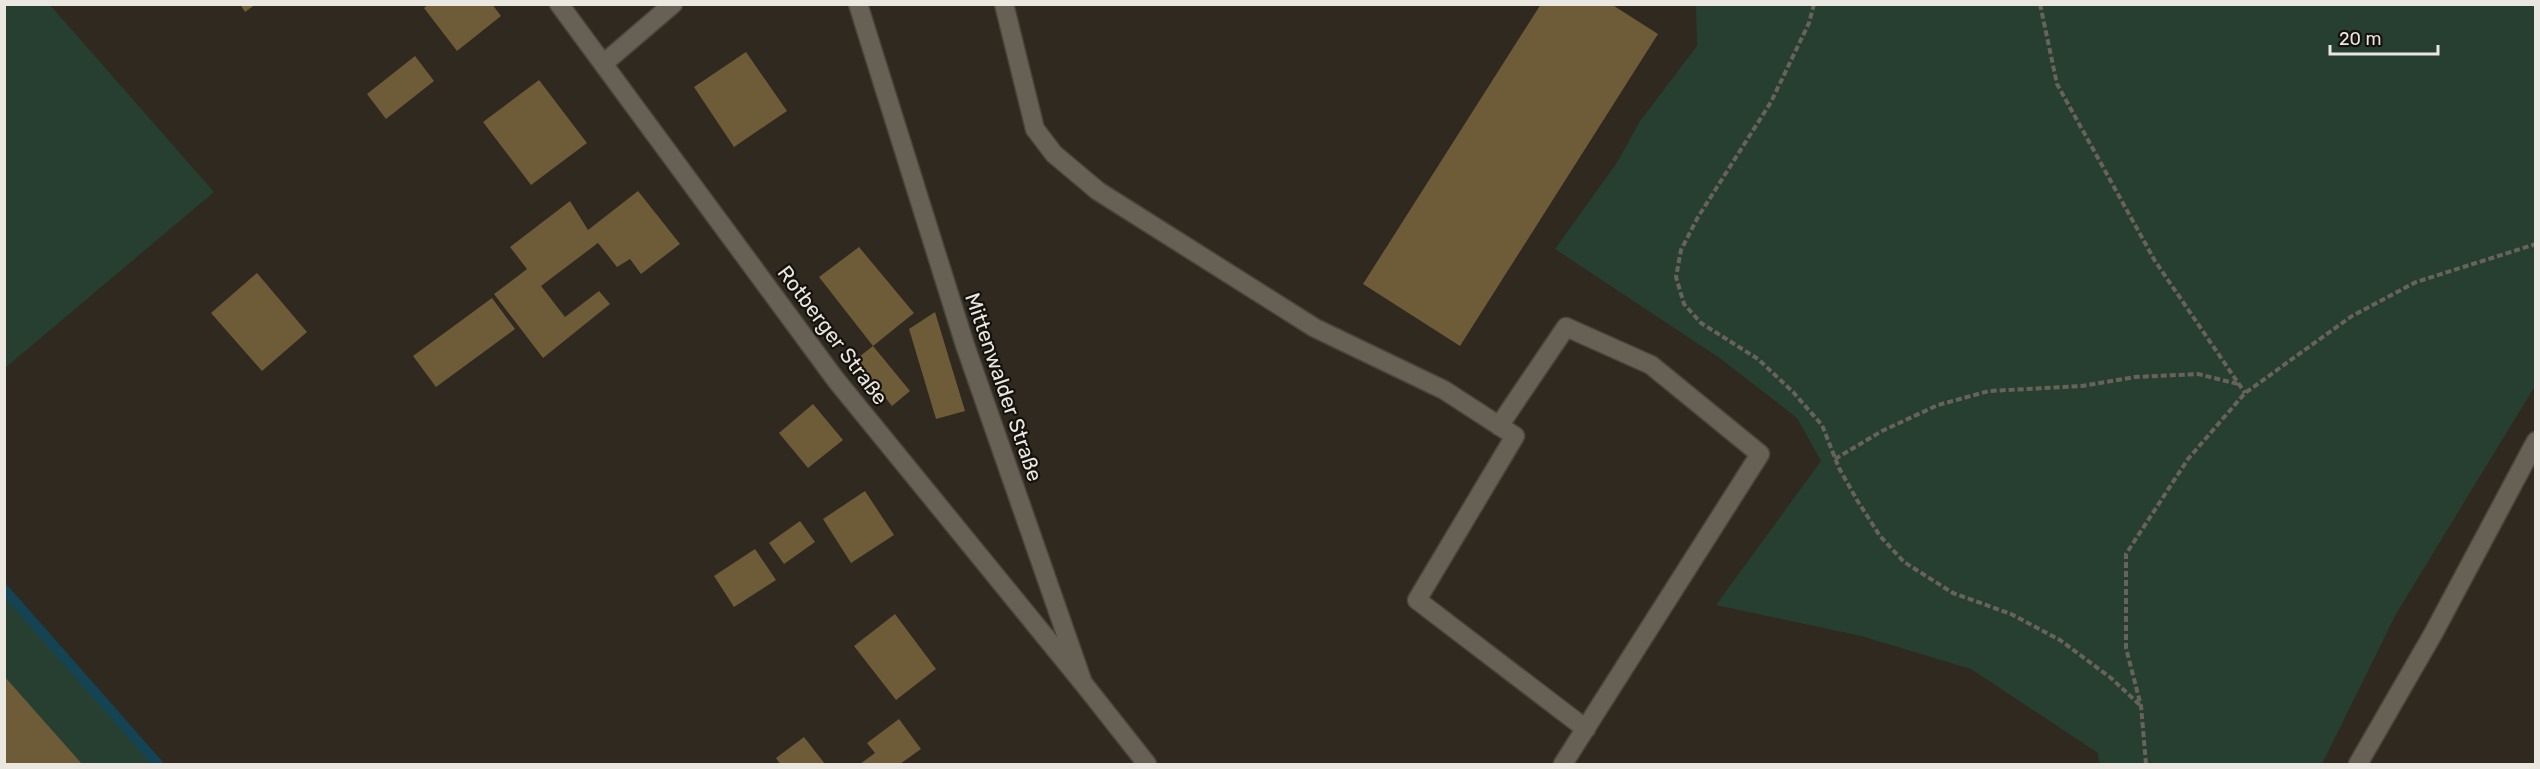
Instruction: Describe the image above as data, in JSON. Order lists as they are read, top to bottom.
{
  "streets": {
    "street": ["Rotberger Straße", "Mittenwalder Straße"]
  },
  "crossings": [
    ["Rotberger Straße", "Mittenwalder Straße"]
  ],
  "scale_bar": "20 m"
}
